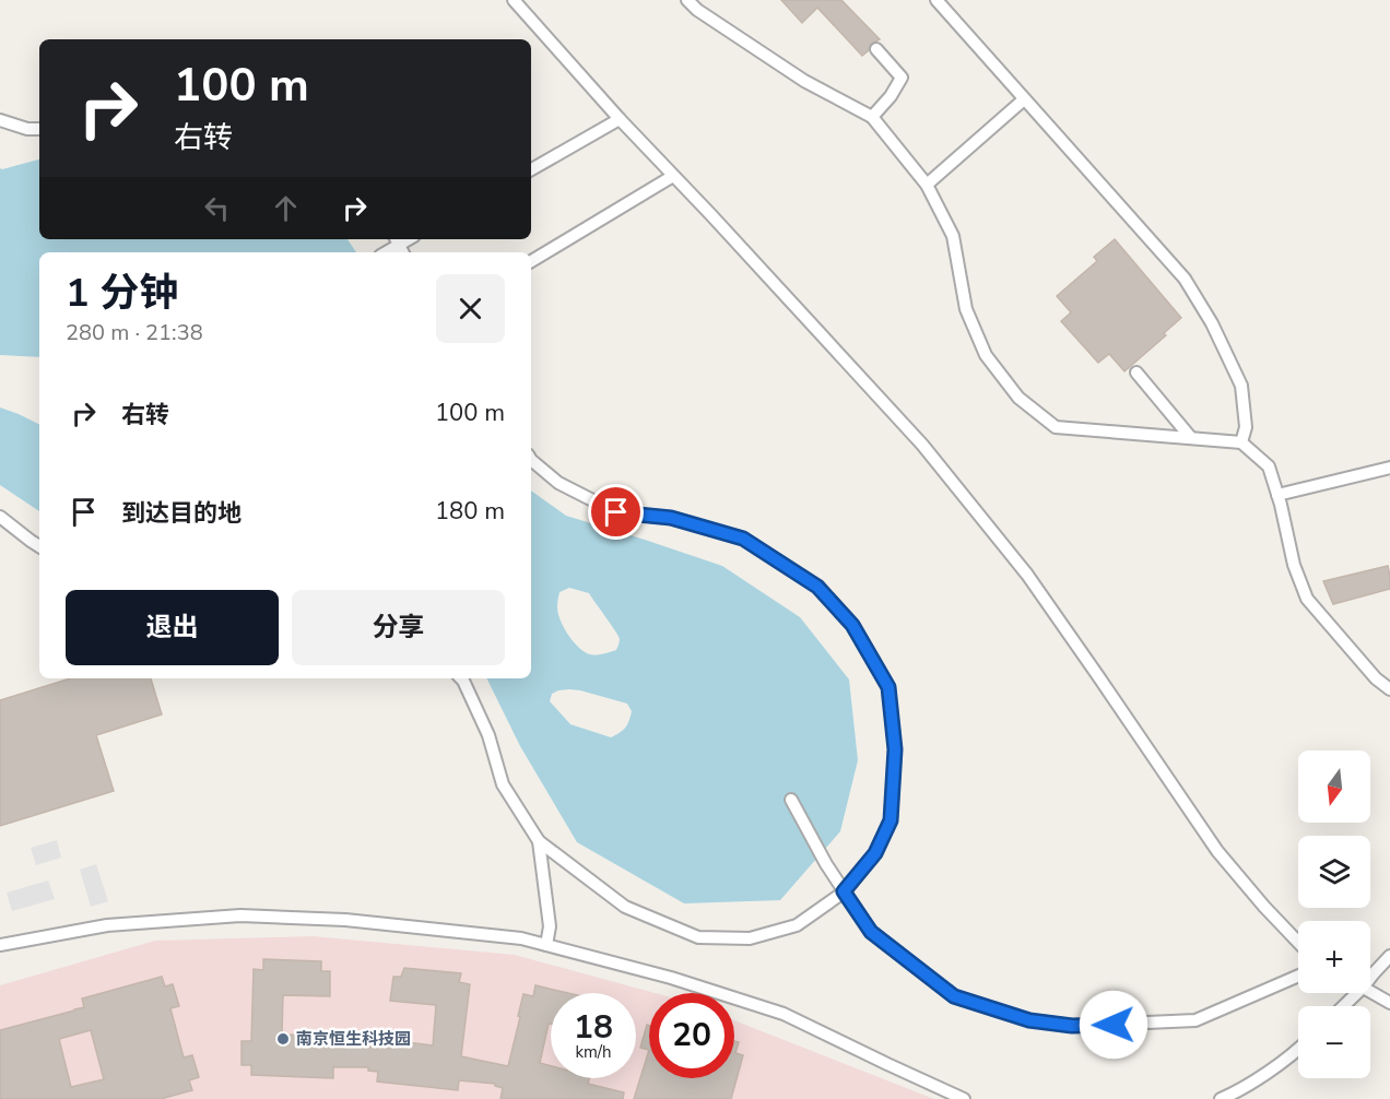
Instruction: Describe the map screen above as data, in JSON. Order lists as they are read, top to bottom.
{
  "places": ["南京恒生科技园"],
  "north": "bottom",
  "page": {
    "turn": ["100 m", "右转"],
    "heading": ["1 分钟", "280 m · 21:38"],
    "list": [
      {
        "name": "右转",
        "value": "100 m"
      },
      {
        "name": "到达目的地",
        "value": "180 m"
      }
    ],
    "buttons": ["退出", "分享"],
    "map_buttons": ["+", "−"],
    "speed": "18 km/h",
    "limit": "20"
  }
}
